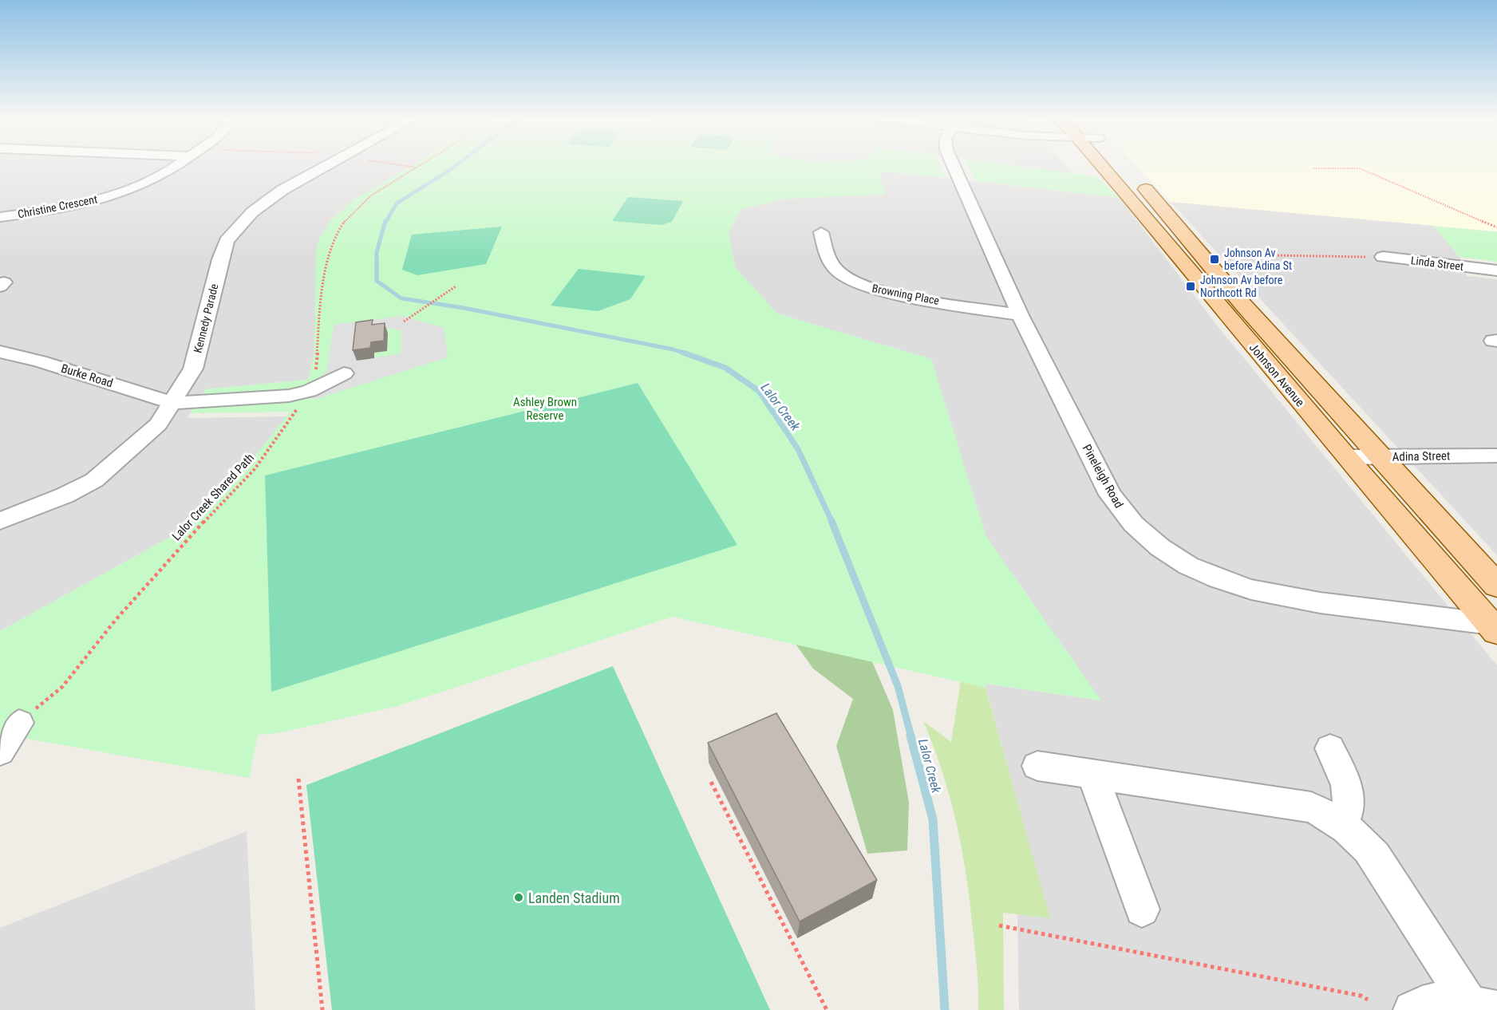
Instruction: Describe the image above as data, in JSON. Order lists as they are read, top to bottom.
{
  "streets": {
    "main road": ["Johnson Avenue"],
    "street": [
      "Christine Crescent",
      "Linda Street",
      "Browning Place",
      "Kennedy Parade",
      "Burke Road",
      "Adina Street",
      "Pineleigh Road"
    ],
    "path": ["Lalor Creek Shared Path"]
  },
  "crossings": [
    ["Browning Place", "Pineleigh Road"],
    ["Kennedy Parade", "Burke Road"],
    ["Johnson Avenue", "Adina Street"],
    ["Johnson Avenue", "Pineleigh Road"]
  ],
  "water": ["Lalor Creek"],
  "parks": ["Ashley Brown Reserve"],
  "places": {
    "transit": ["Johnson Av before Adina St", "Johnson Av before Northcott Rd"],
    "other": ["Landen Stadium"]
  }
}
